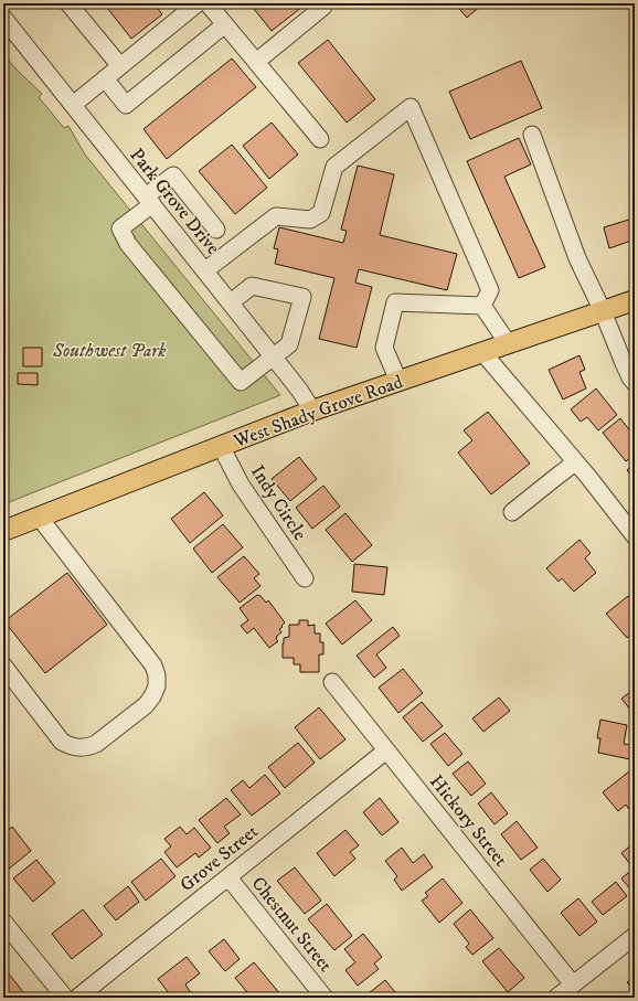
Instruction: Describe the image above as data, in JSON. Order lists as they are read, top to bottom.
{
  "streets": {
    "main road": ["West Shady Grove Road"],
    "street": [
      "Park Grove Drive",
      "Indy Circle",
      "Hickory Street",
      "Grove Street",
      "Chestnut Street"
    ]
  },
  "crossings": [
    ["Park Grove Drive", "West Shady Grove Road"],
    ["West Shady Grove Road", "Indy Circle"],
    ["Hickory Street", "Grove Street"],
    ["Grove Street", "Chestnut Street"]
  ],
  "parks": ["Southwest Park"]
}
